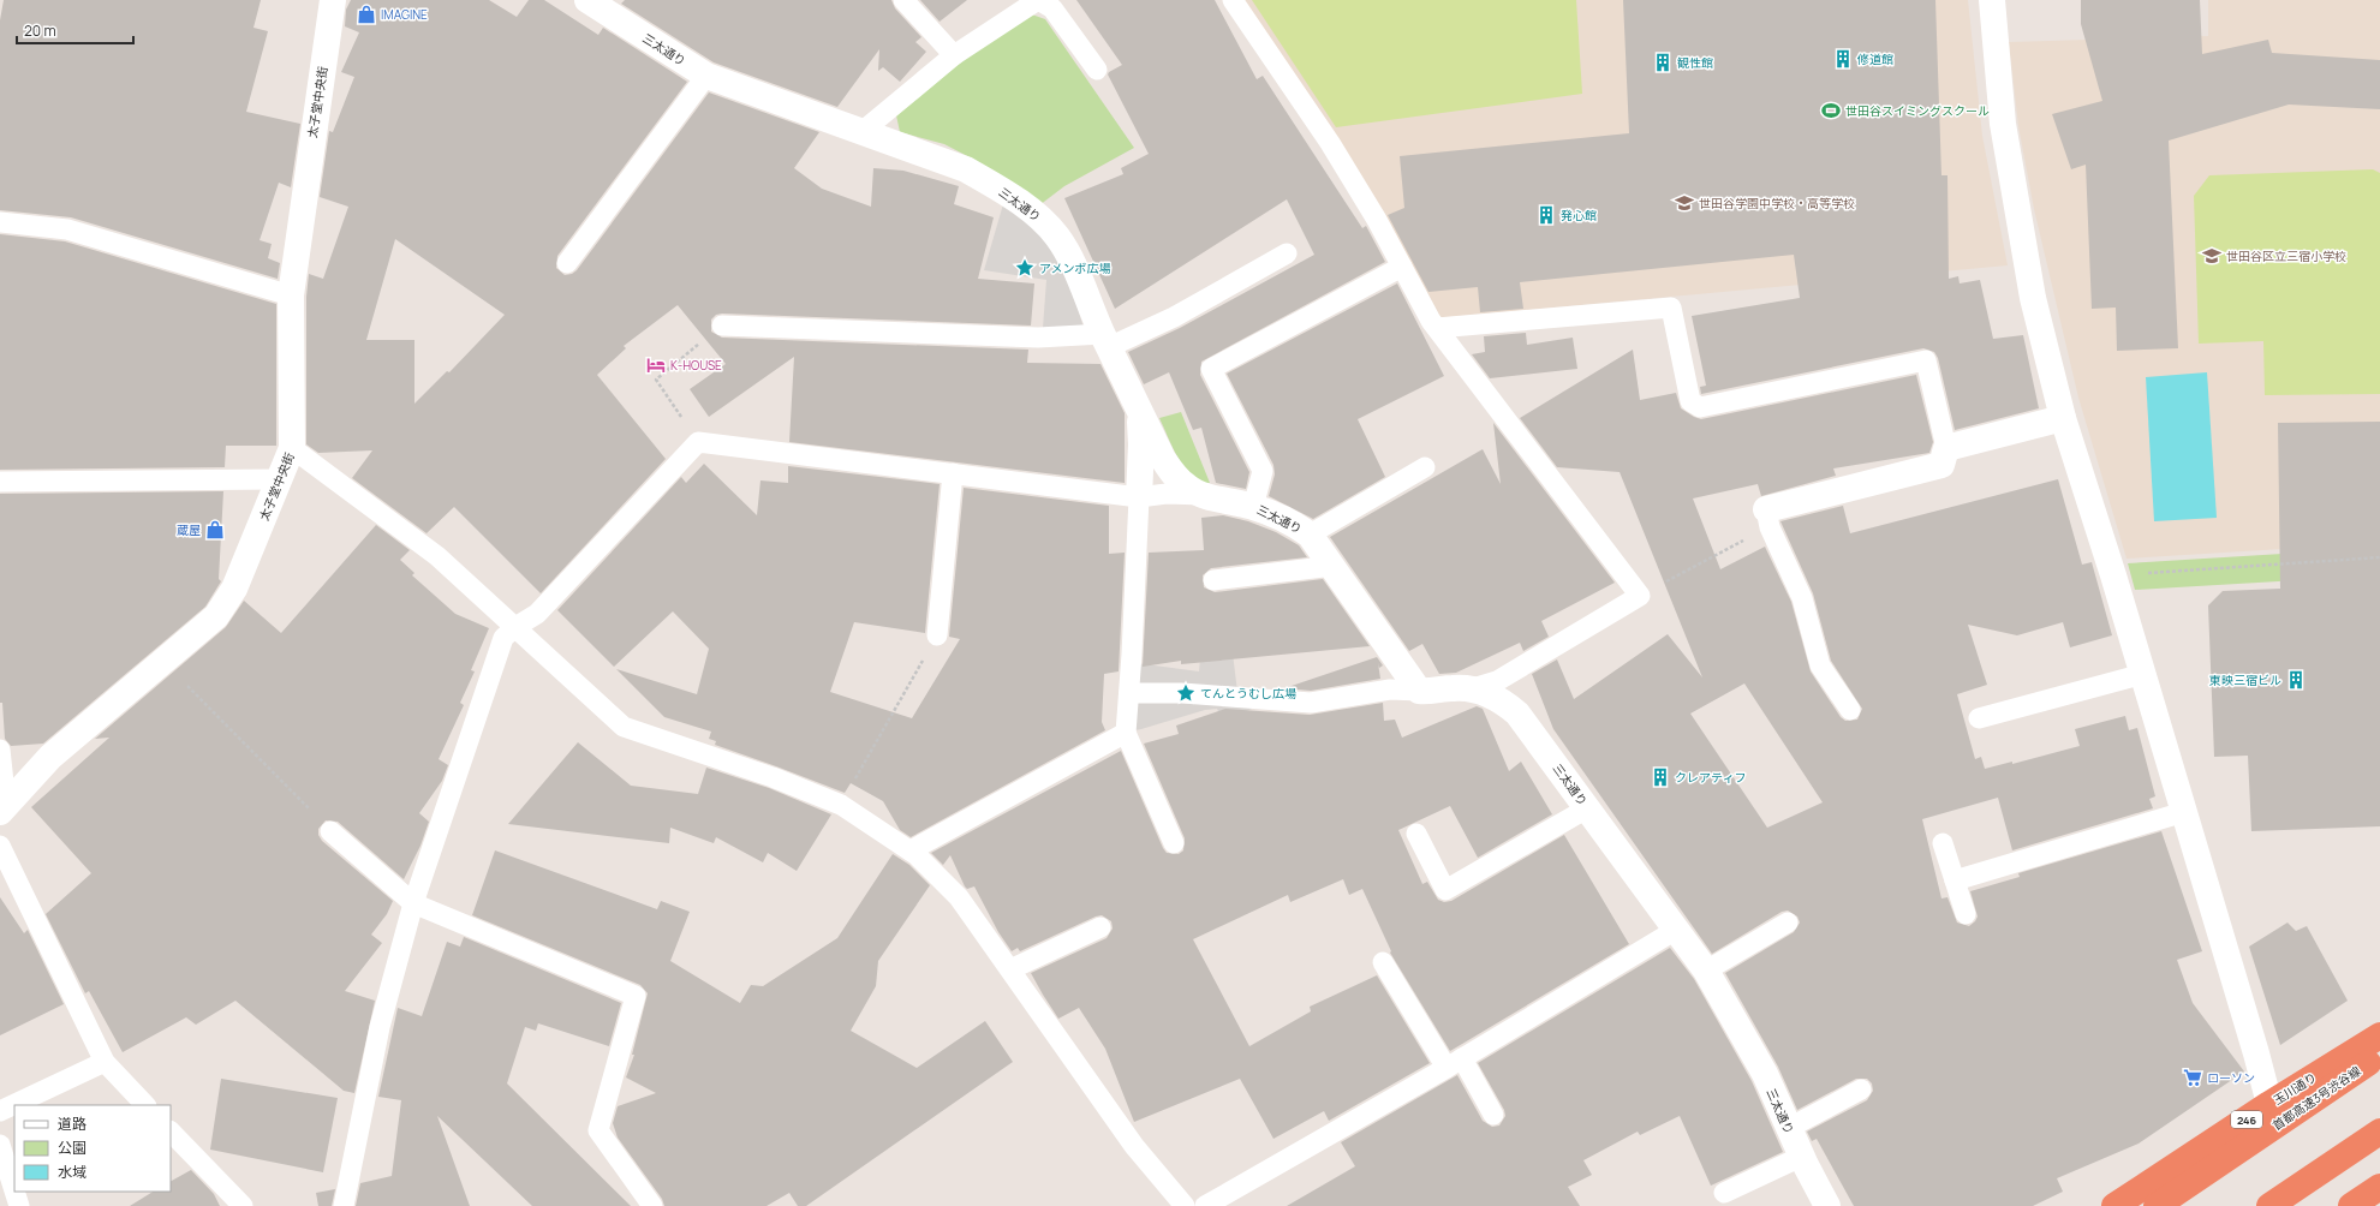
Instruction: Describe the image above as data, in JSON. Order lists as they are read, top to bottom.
{
  "streets": {
    "highway": ["玉川通り", "首都高速3号渋谷線", "246"],
    "street": ["三太通り", "太子堂中央街"]
  },
  "places": {
    "shop": ["IMAGINE", "蔵屋"],
    "building": [
      "修道館",
      "観性館",
      "発心館",
      "東映三宿ビル",
      "クレアティフ"
    ],
    "sports": ["世田谷スイミングスクール"],
    "school or university": ["世田谷学園中学校・高等学校", "世田谷区立三宿小学校"],
    "place": ["アメンボ広場", "てんとうむし広場"],
    "hotel": ["K-HOUSE"],
    "supermarket": ["ローソン"]
  },
  "legend": ["道路", "公園", "水域"],
  "scale_bar": "20 m"
}
